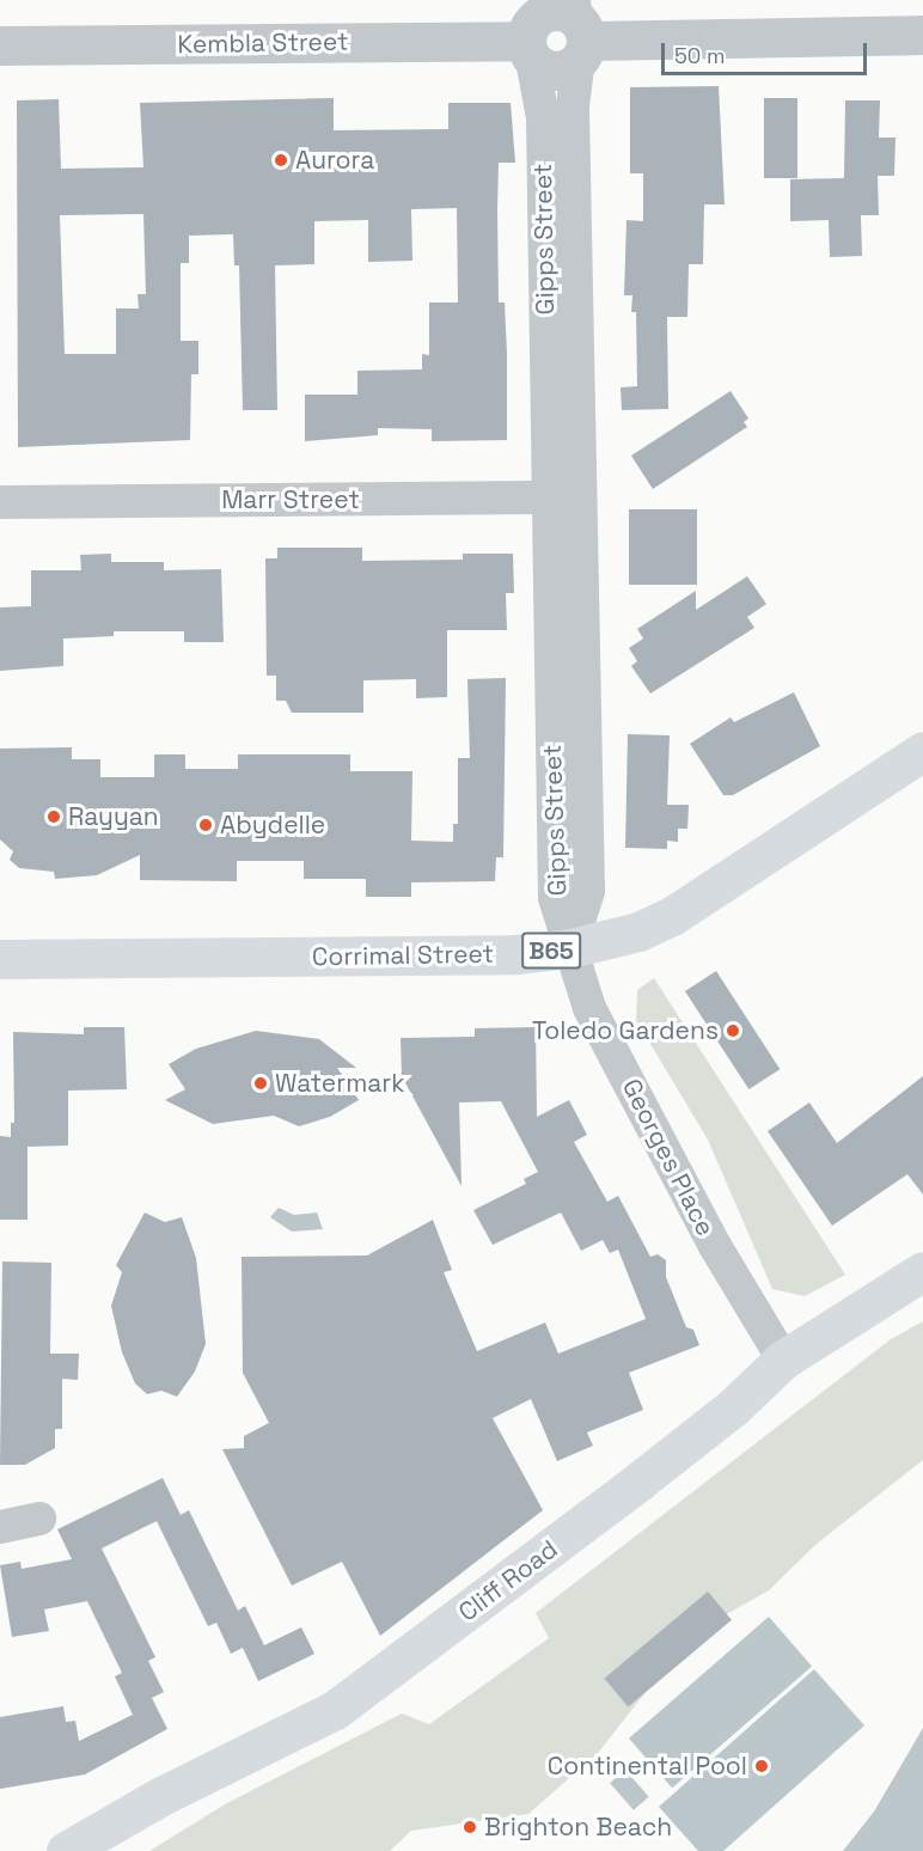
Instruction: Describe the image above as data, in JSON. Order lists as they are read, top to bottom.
{
  "streets": {
    "main road": ["B65", "Corrimal Street", "Cliff Road"],
    "street": [
      "Kembla Street",
      "Gipps Street",
      "Marr Street",
      "Georges Place"
    ]
  },
  "crossings": [
    ["Kembla Street", "Gipps Street"],
    ["Gipps Street", "Marr Street"],
    ["Gipps Street", "Corrimal Street"],
    ["Gipps Street", "Georges Place"],
    ["Corrimal Street", "Georges Place"],
    ["Georges Place", "Cliff Road"]
  ],
  "places": [
    "Aurora",
    "Rayyan",
    "Abydelle",
    "Toledo Gardens",
    "Watermark",
    "Continental Pool",
    "Brighton Beach"
  ],
  "scale_bar": "50 m"
}
